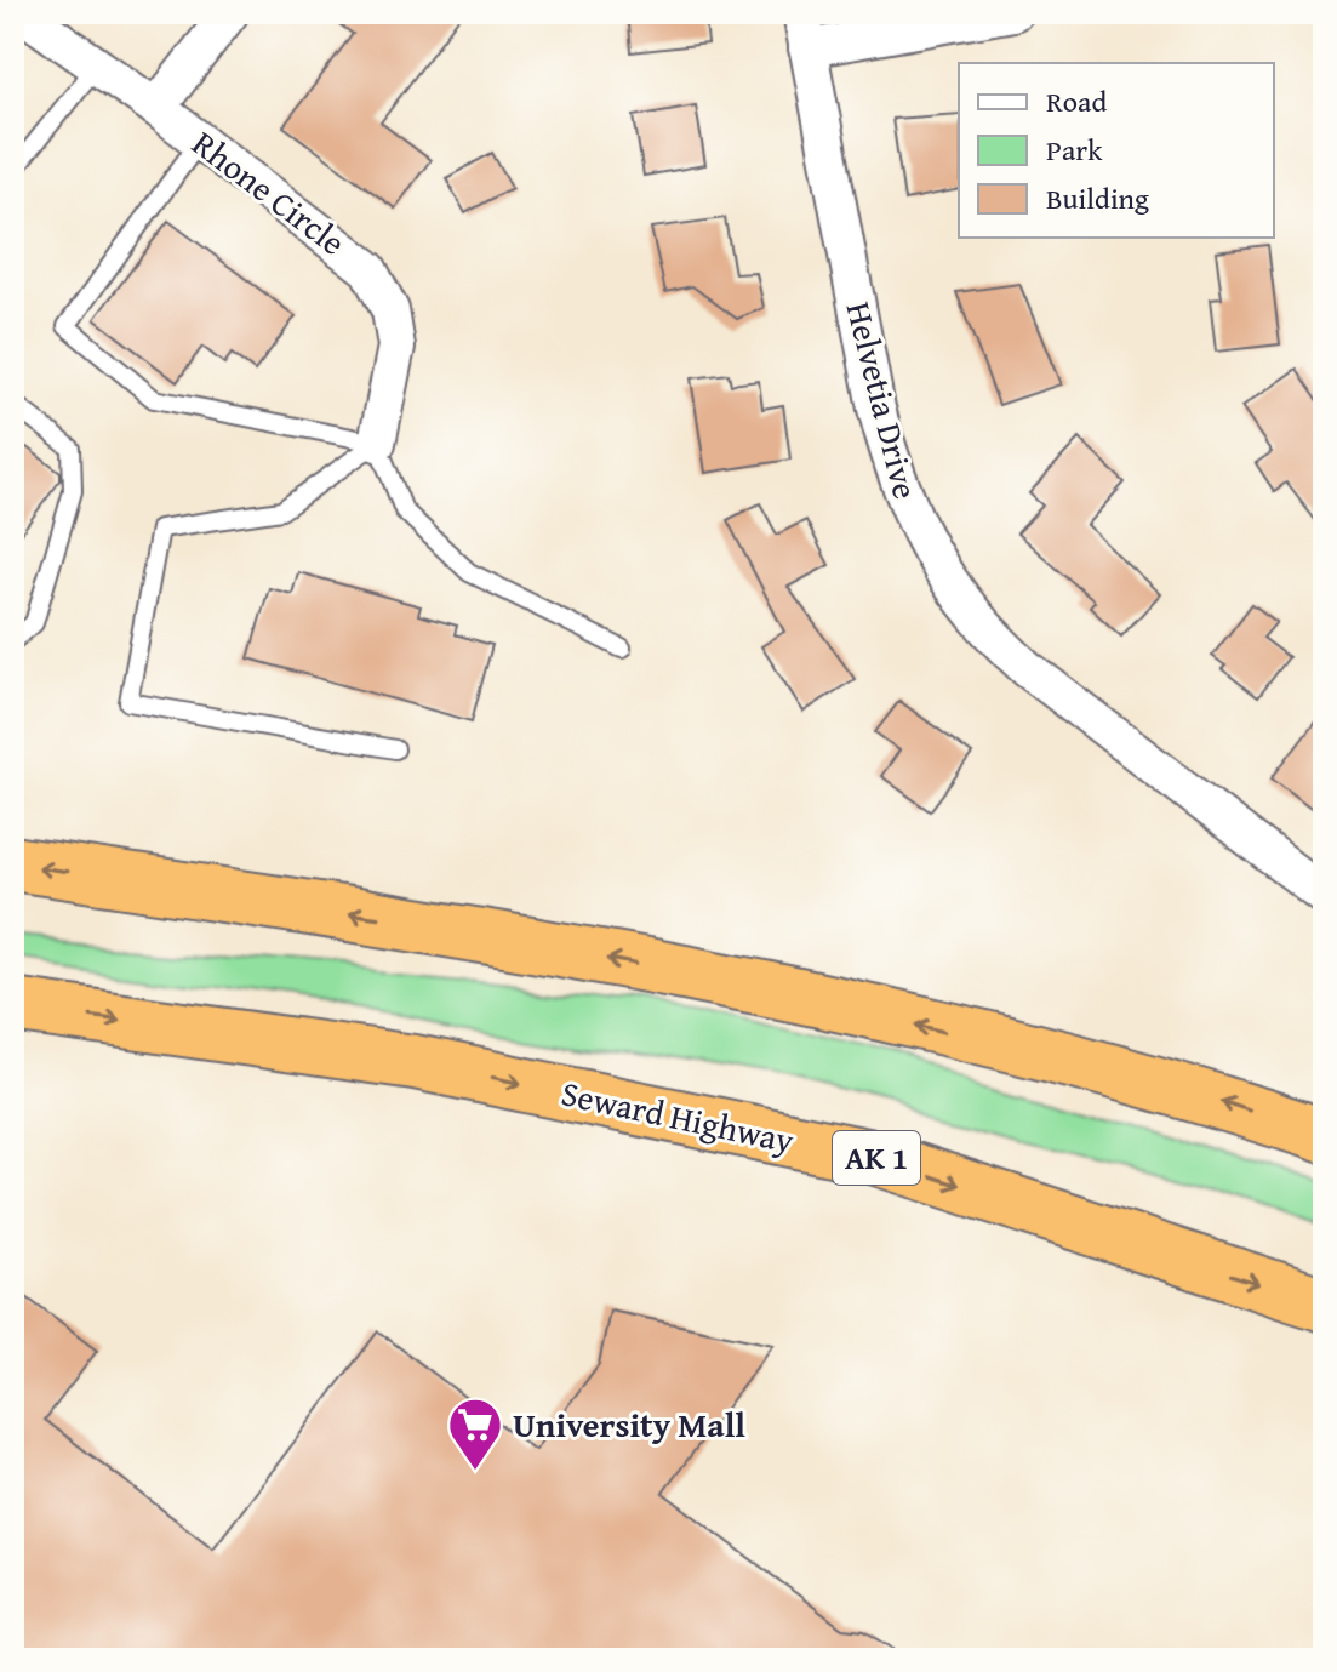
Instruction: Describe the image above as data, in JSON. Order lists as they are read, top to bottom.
{
  "streets": {
    "highway": ["Seward Highway", "AK 1"],
    "street": ["Rhone Circle", "Helvetia Drive"]
  },
  "places": {
    "supermarket": ["University Mall"]
  },
  "legend": ["Road", "Park", "Building"]
}
